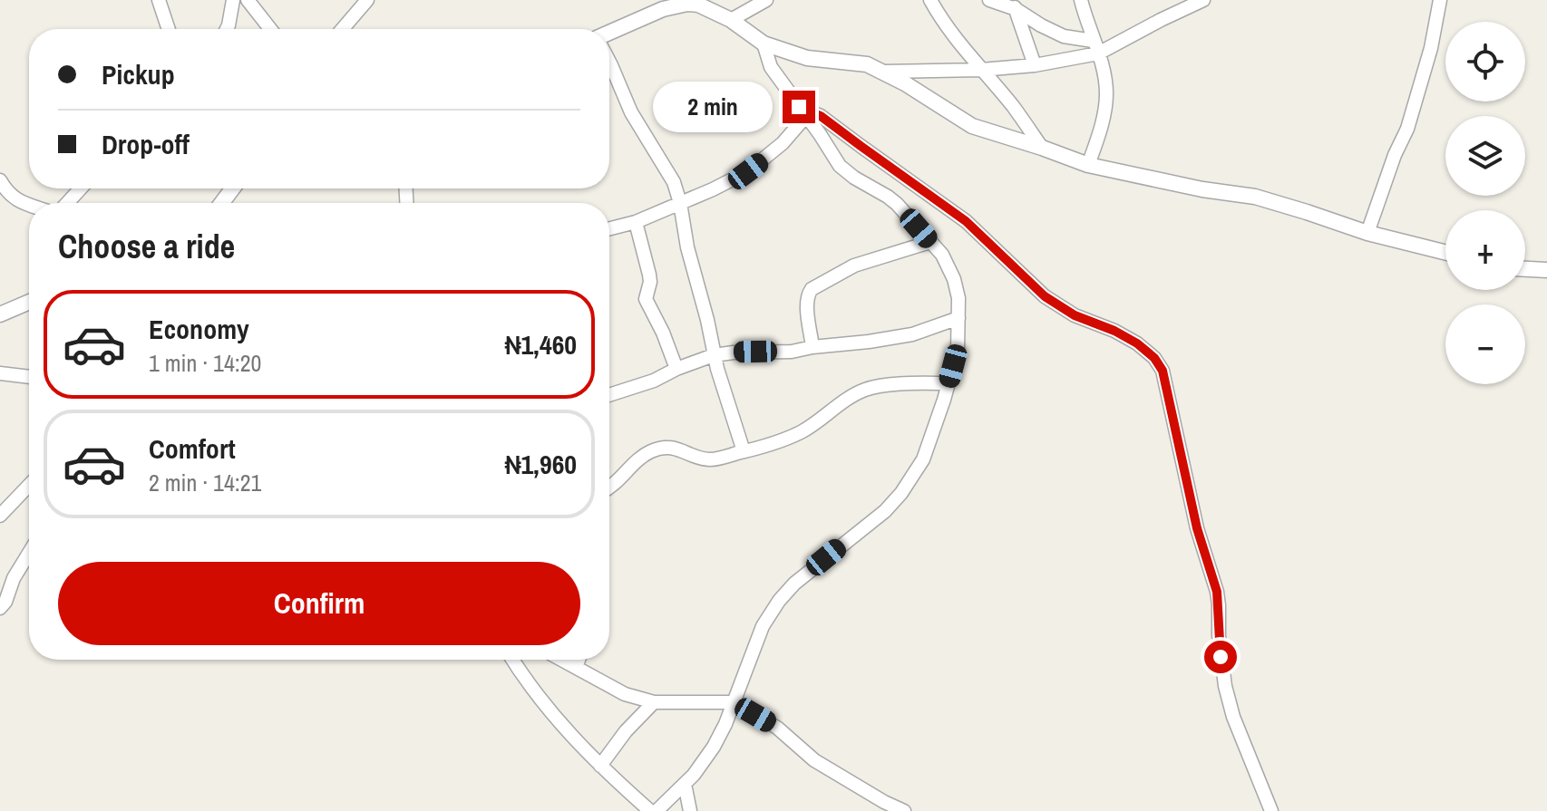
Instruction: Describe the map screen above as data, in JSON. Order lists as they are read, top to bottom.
{
  "page": {
    "map_buttons": ["+", "−"],
    "banner": ["Pickup", "Drop-off"],
    "bubble": "2 min",
    "heading": "Choose a ride",
    "list": [
      {
        "name": "Economy",
        "note": "1 min · 14:20",
        "value": "₦1,460"
      },
      {
        "name": "Comfort",
        "note": "2 min · 14:21",
        "value": "₦1,960"
      }
    ],
    "buttons": "Confirm"
  }
}
